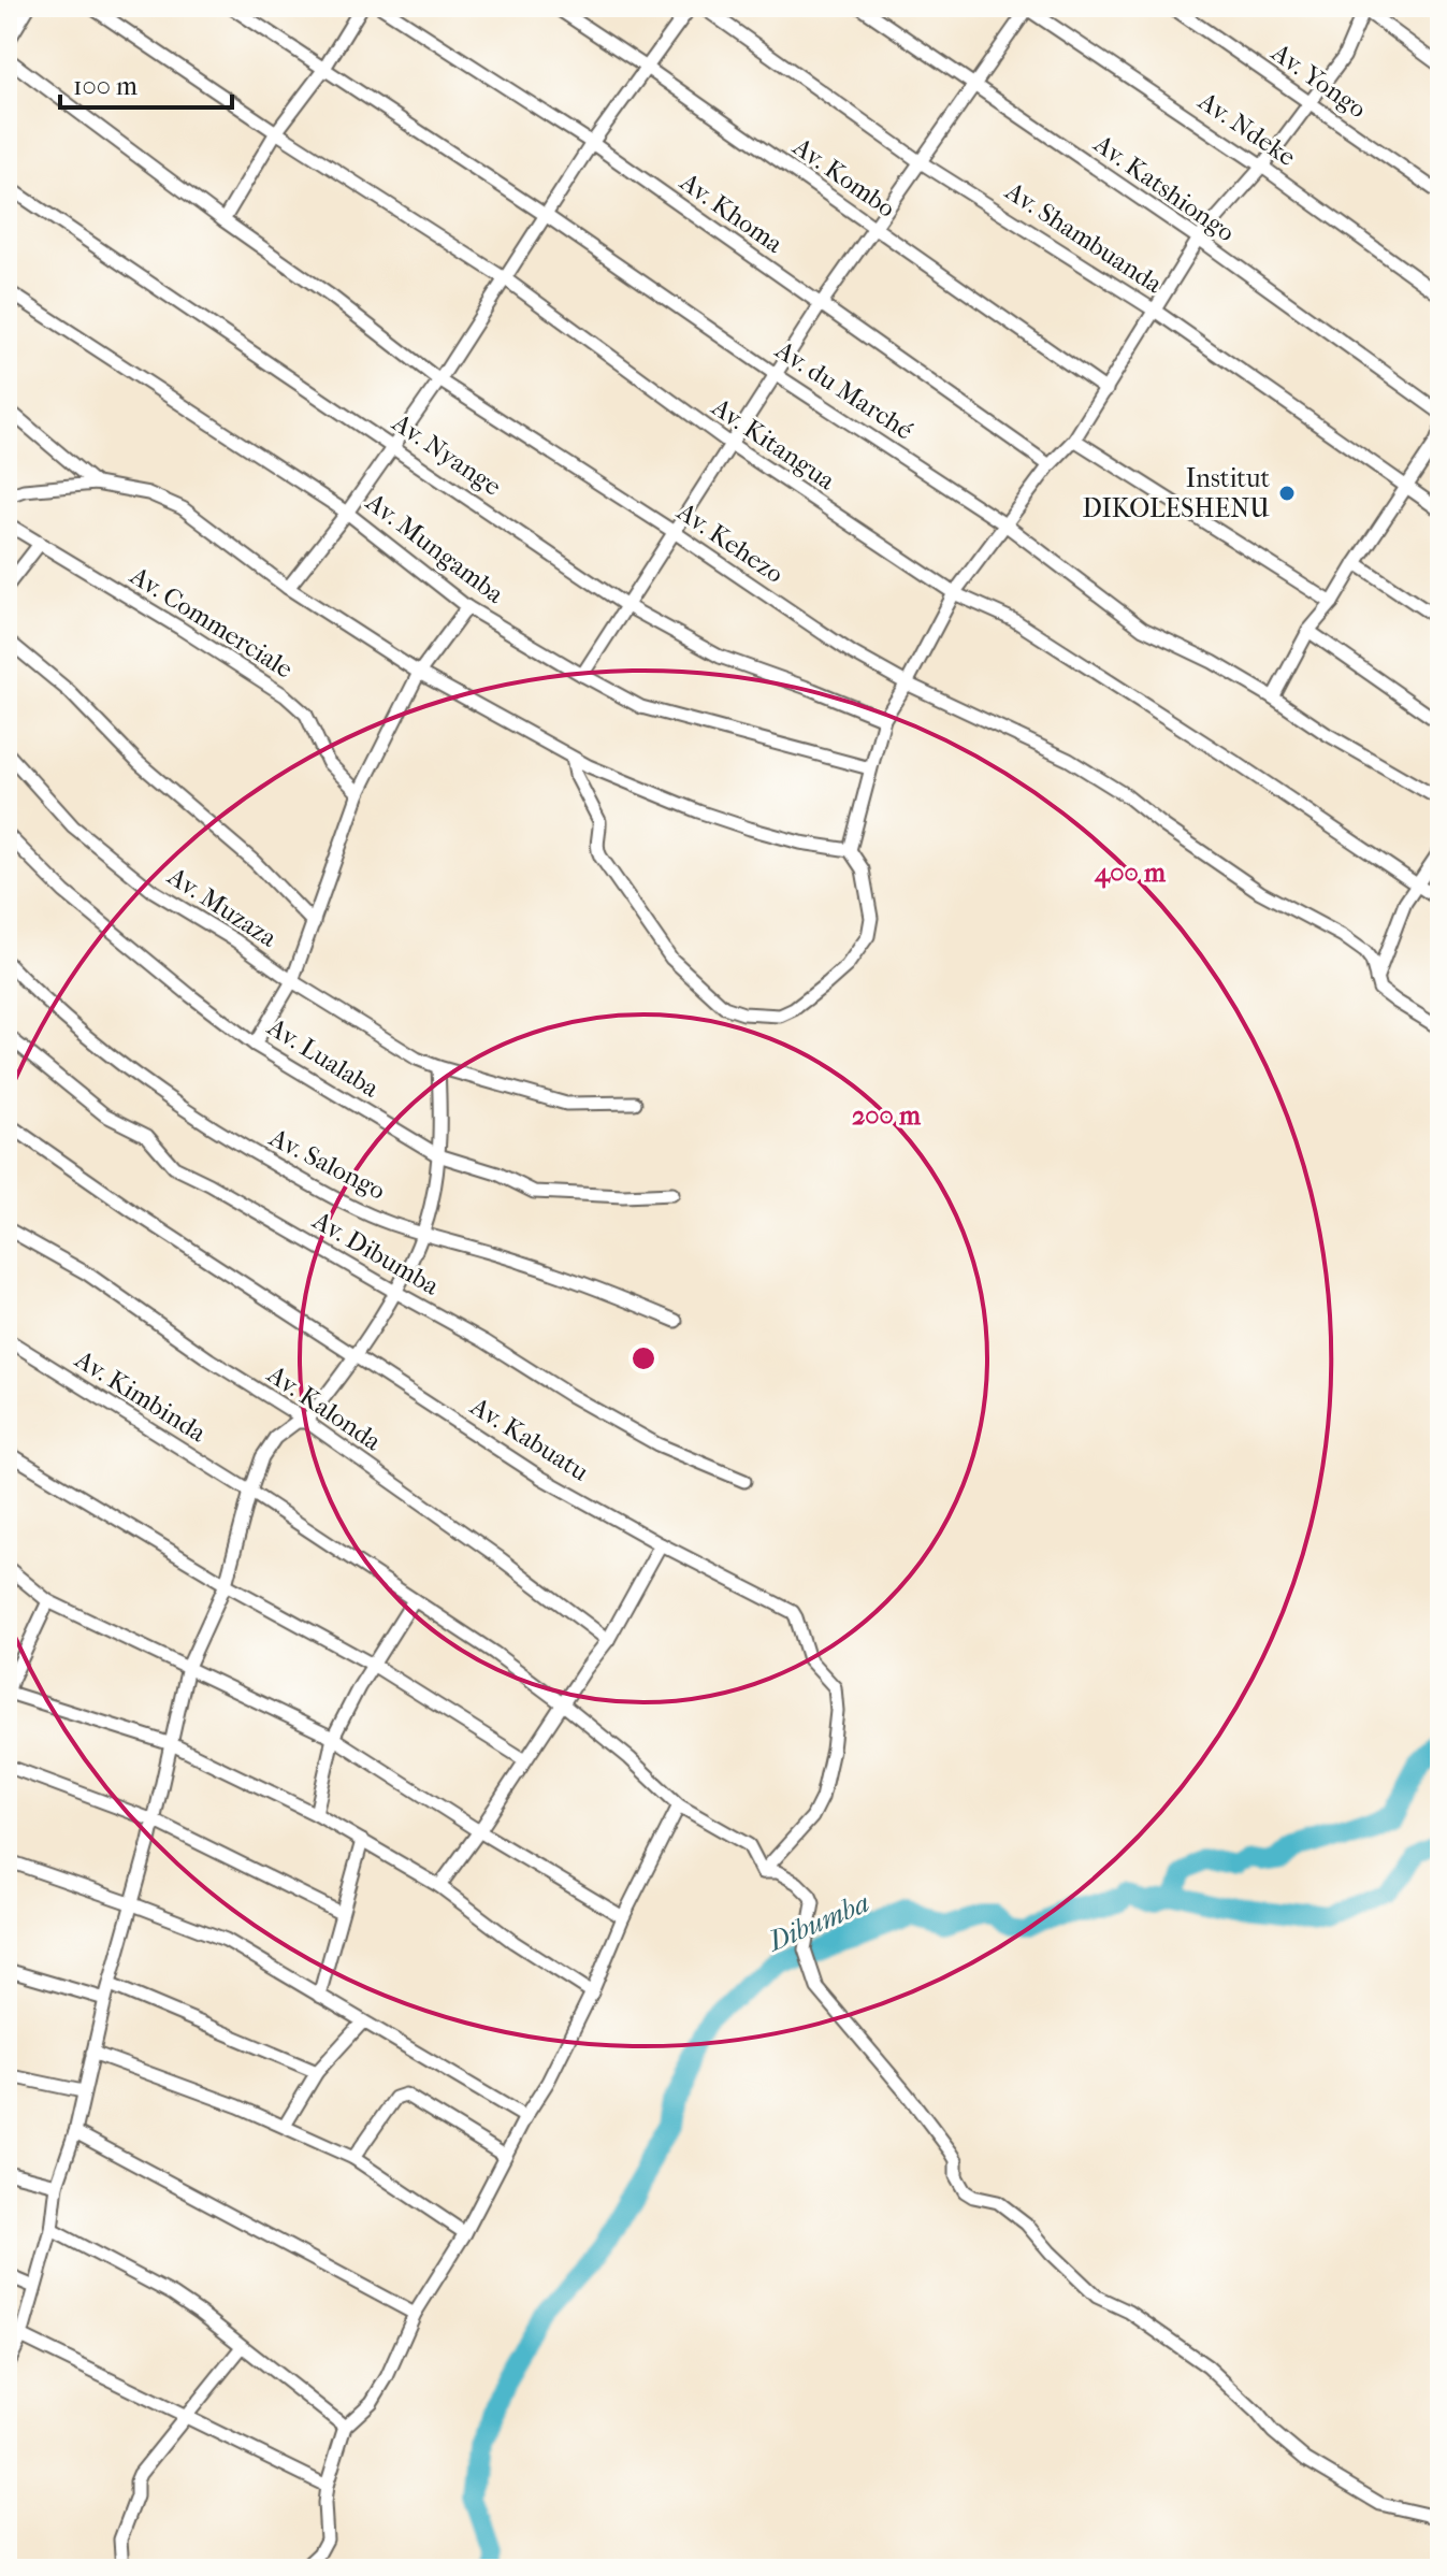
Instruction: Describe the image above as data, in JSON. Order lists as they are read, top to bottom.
{
  "streets": {
    "street": [
      "Av. Yongo",
      "Av. Ndeke",
      "Av. Kombo",
      "Av. Katshiongo",
      "Av. Khoma",
      "Av. Shambuanda",
      "Av. du Marché",
      "Av. Kitangua",
      "Av. Nyange",
      "Av. Kehezo",
      "Av. Mungamba",
      "Av. Commerciale",
      "Av. Muzaza",
      "Av. Lualaba",
      "Av. Salongo",
      "Av. Dibumba",
      "Av. Kimbinda",
      "Av. Kalonda",
      "Av. Kabuatu"
    ]
  },
  "crossings": [
    ["Av. Kimbinda", "Av. Kabuatu"]
  ],
  "water": ["Dibumba"],
  "places": ["Institut DIKOLESHENU"],
  "scale_bar": "100 m",
  "rings": ["400 m", "200 m"]
}
